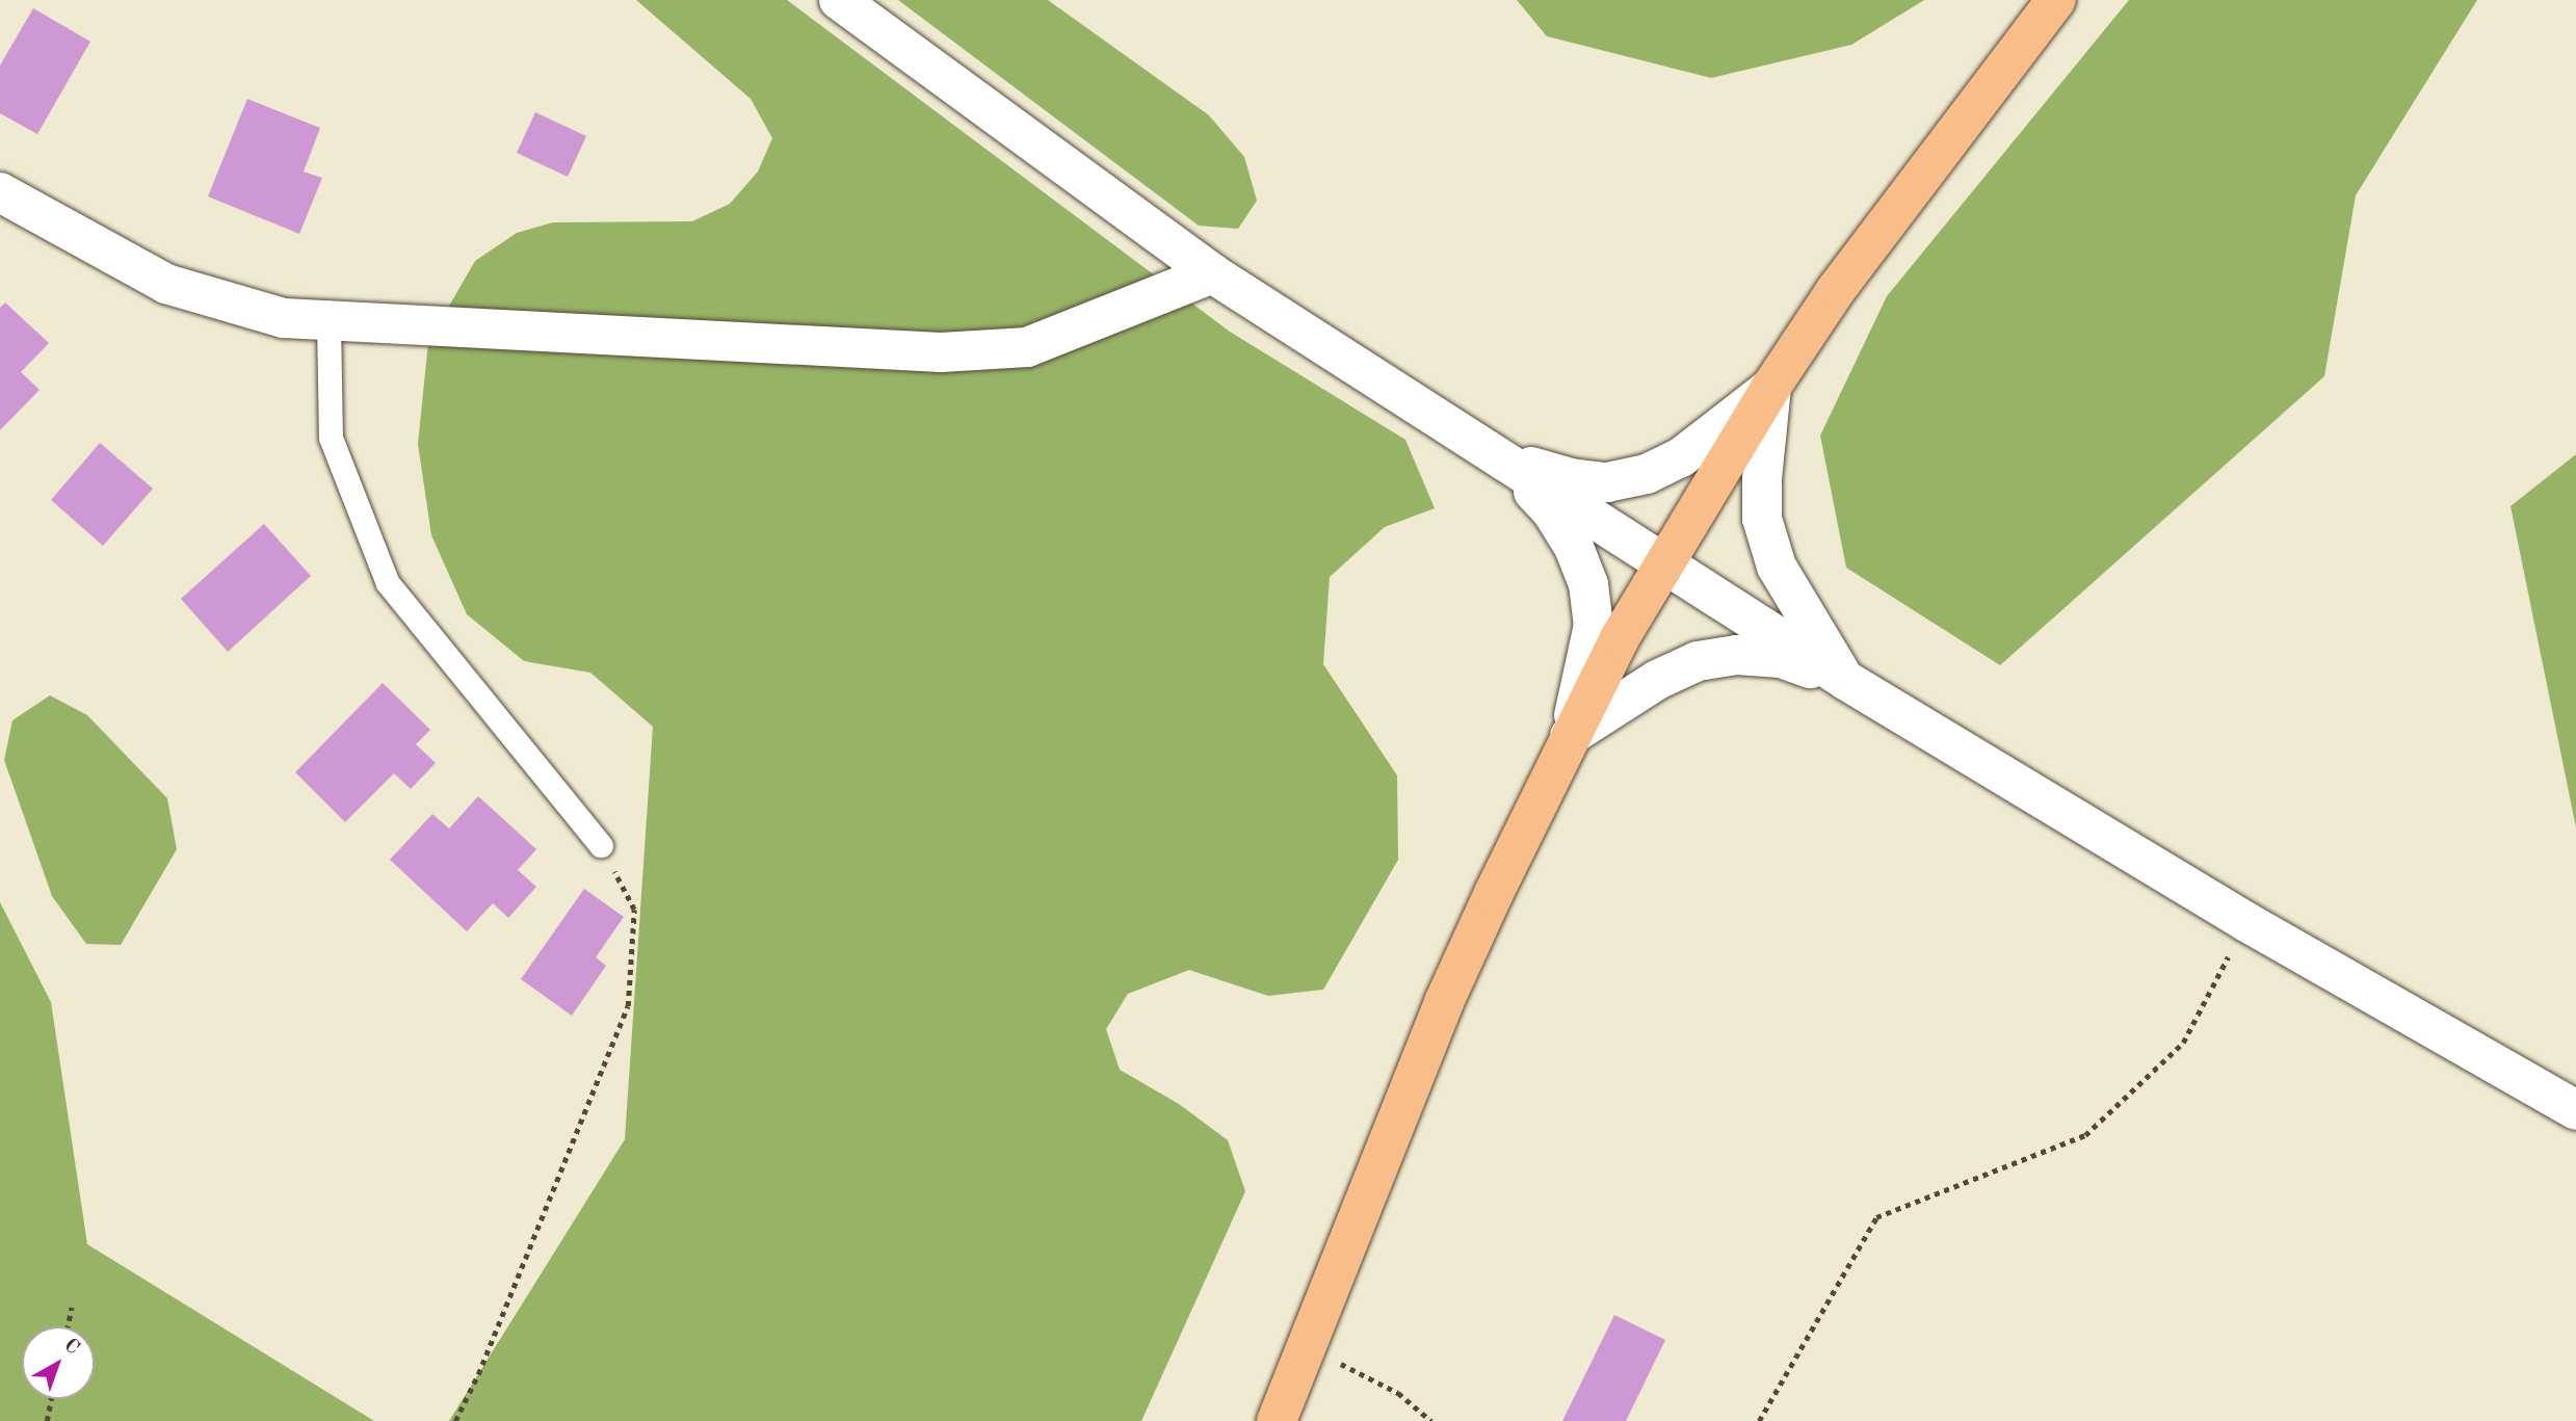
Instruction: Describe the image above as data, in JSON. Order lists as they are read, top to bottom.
{
  "north": "top right"
}
